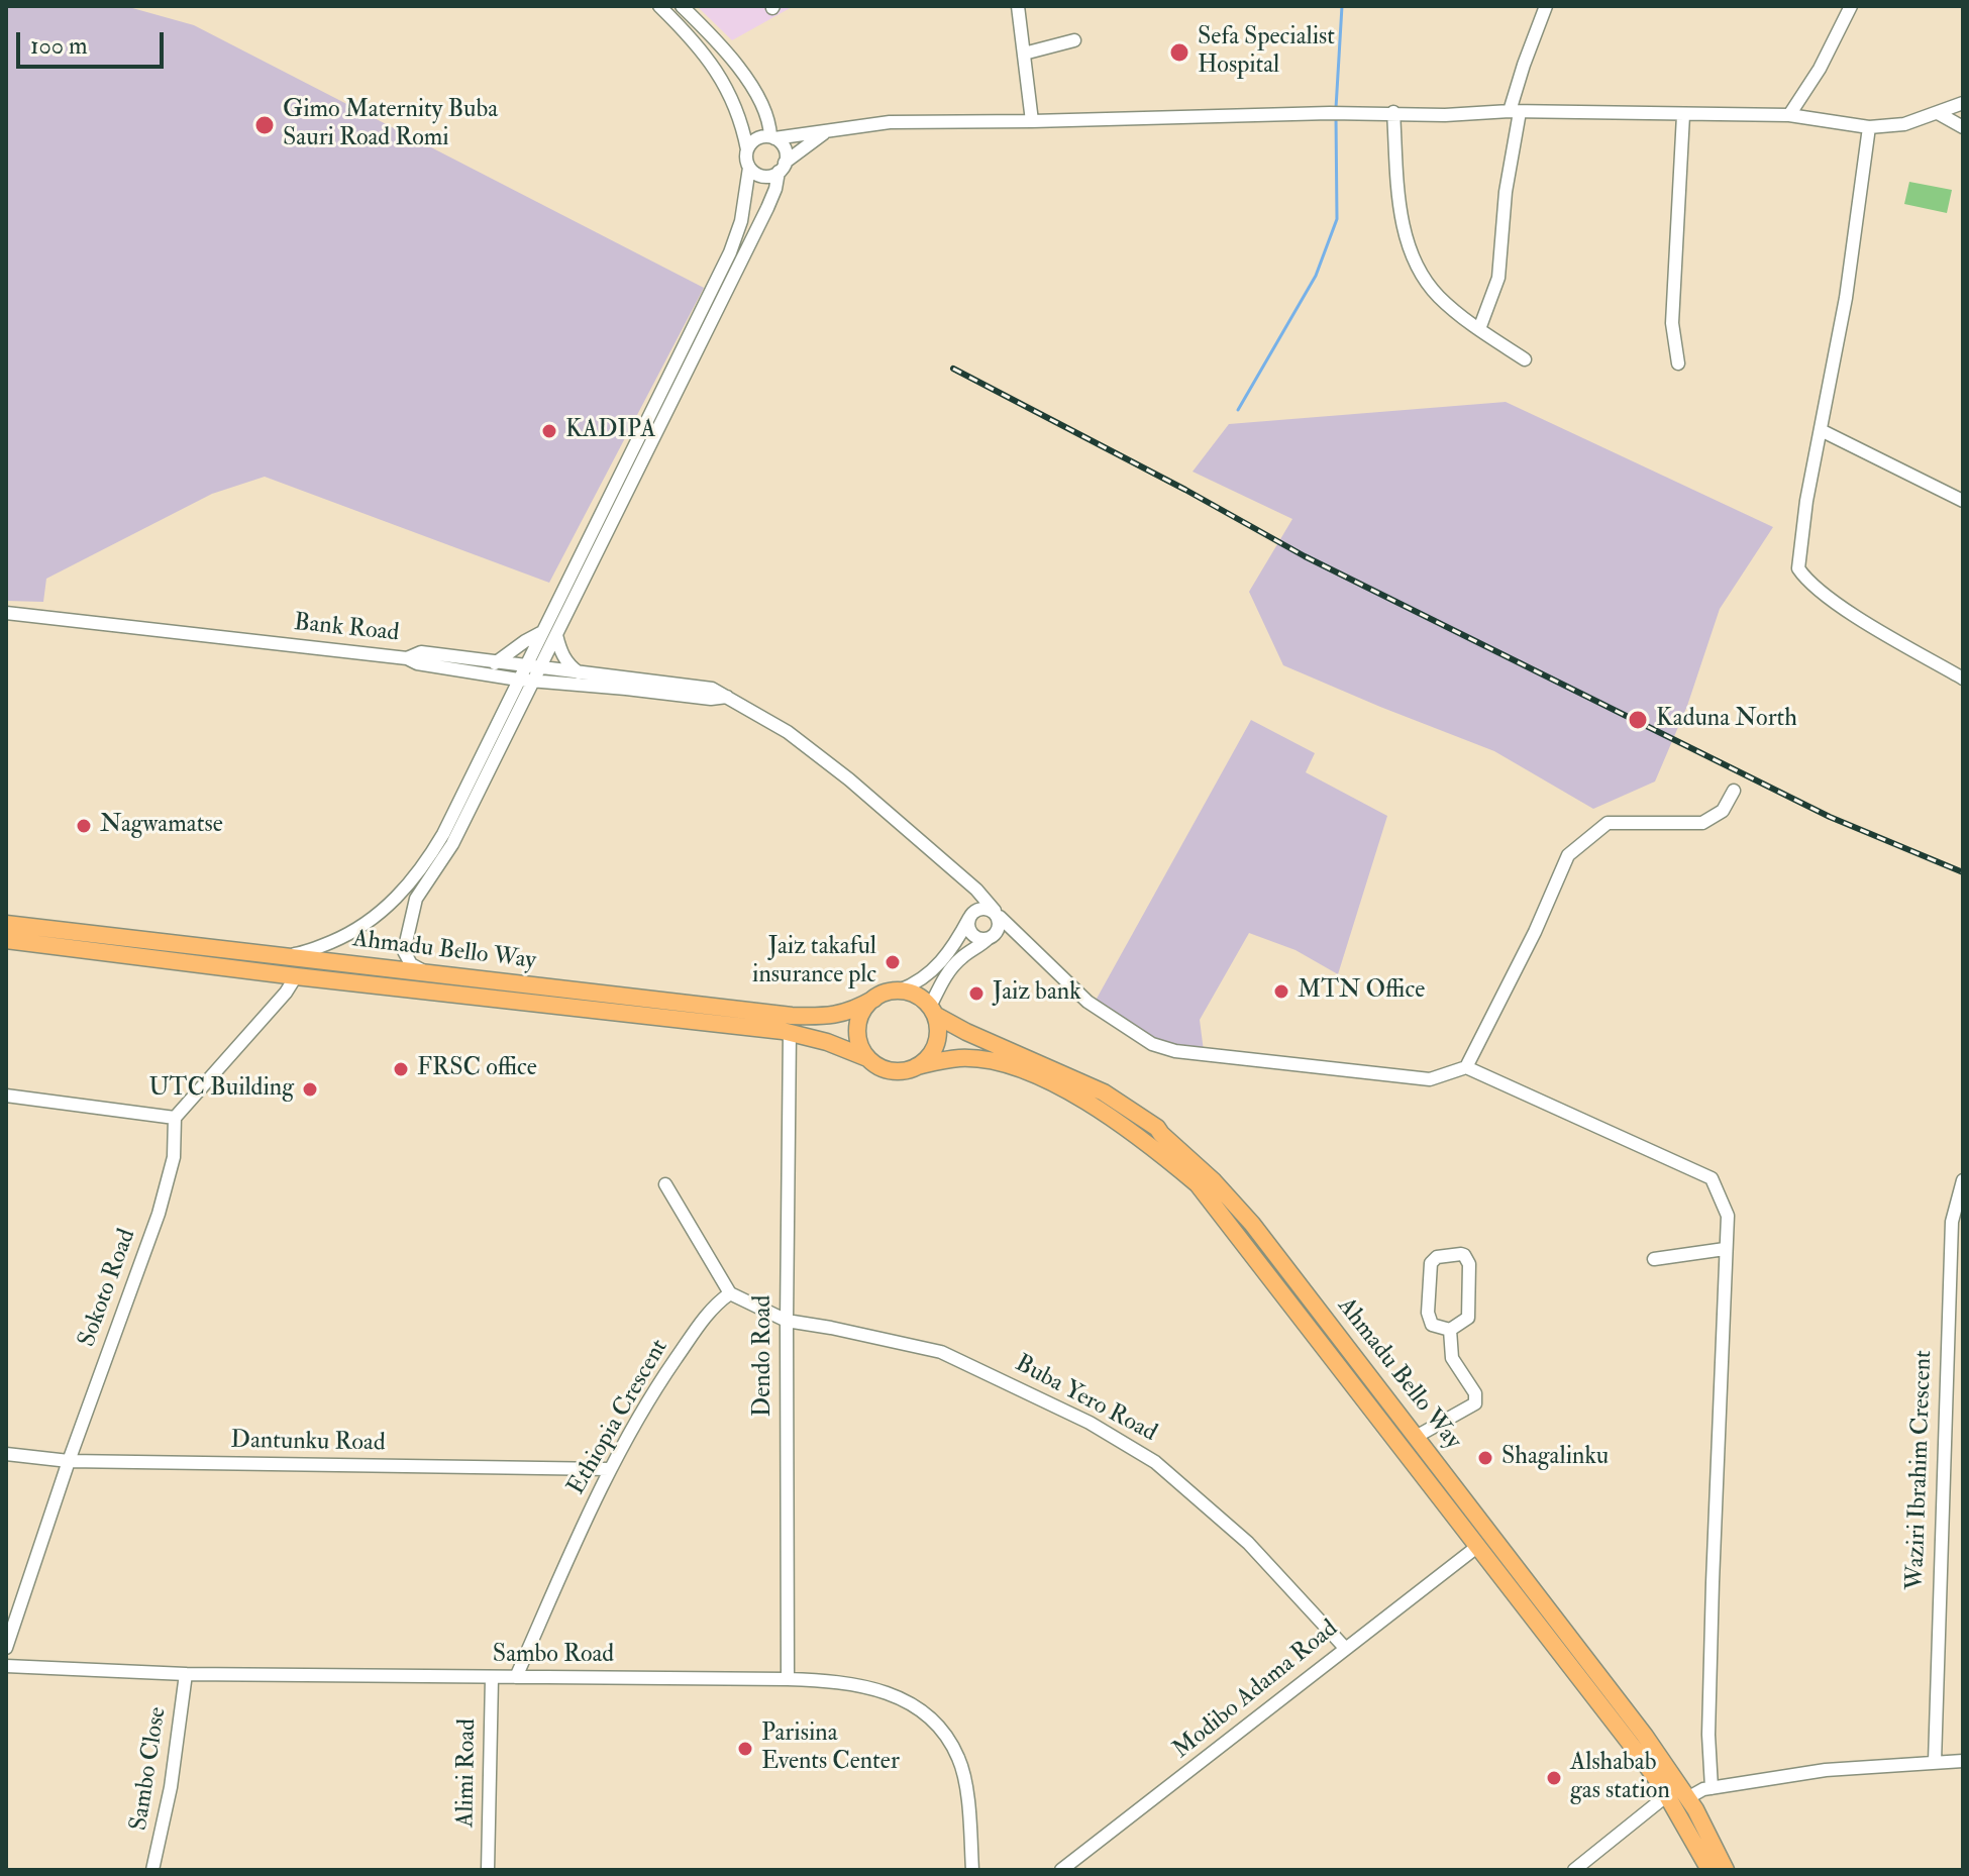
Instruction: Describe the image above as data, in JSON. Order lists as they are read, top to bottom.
{
  "streets": {
    "main road": ["Ahmadu Bello Way"],
    "street": [
      "Bank Road",
      "Sokoto Road",
      "Dendo Road",
      "Buba Yero Road",
      "Ethiopia Crescent",
      "Dantunku Road",
      "Waziri Ibrahim Crescent",
      "Sambo Road",
      "Modibo Adama Road",
      "Sambo Close",
      "Alimi Road"
    ]
  },
  "crossings": [
    ["Ahmadu Bello Way", "Dendo Road"],
    ["Ahmadu Bello Way", "Modibo Adama Road"],
    ["Sokoto Road", "Dantunku Road"],
    ["Dendo Road", "Buba Yero Road"],
    ["Dendo Road", "Sambo Road"],
    ["Buba Yero Road", "Modibo Adama Road"],
    ["Ethiopia Crescent", "Dantunku Road"],
    ["Ethiopia Crescent", "Sambo Road"],
    ["Sambo Road", "Sambo Close"],
    ["Sambo Road", "Alimi Road"]
  ],
  "places": [
    "Sefa Specialist Hospital",
    "Gimo Maternity Buba Sauri Road Romi",
    "KADIPA",
    "Kaduna North",
    "Nagwamatse",
    "Jaiz takaful insurance plc",
    "MTN Office",
    "Jaiz bank",
    "FRSC office",
    "UTC Building",
    "Shagalinku",
    "Parisina Events Center",
    "Alshabab gas station"
  ],
  "scale_bar": "100 m"
}
